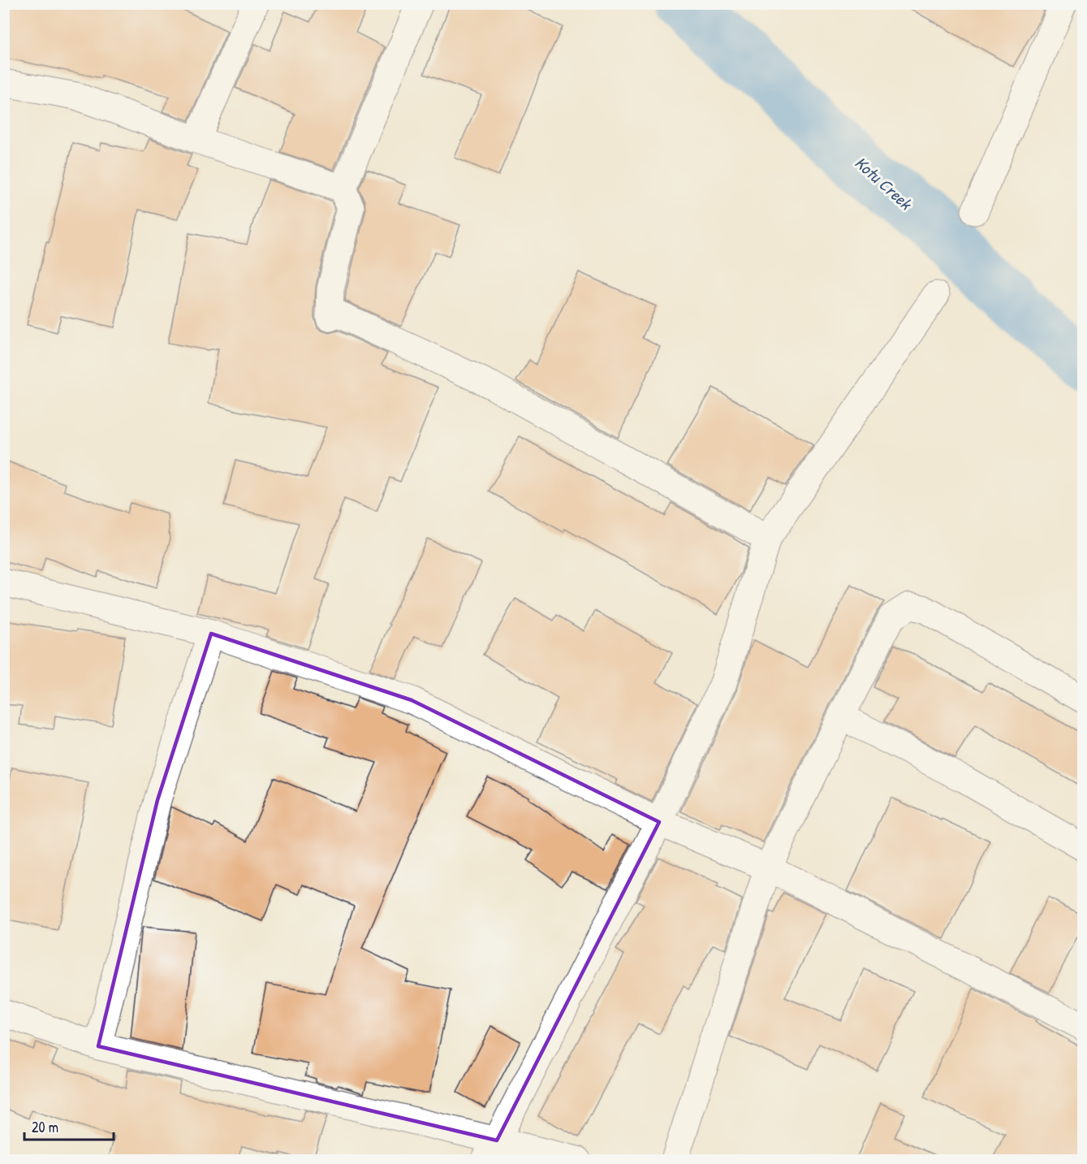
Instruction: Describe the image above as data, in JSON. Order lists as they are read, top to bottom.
{
  "water": ["Kotu Creek"],
  "scale_bar": "20 m"
}
